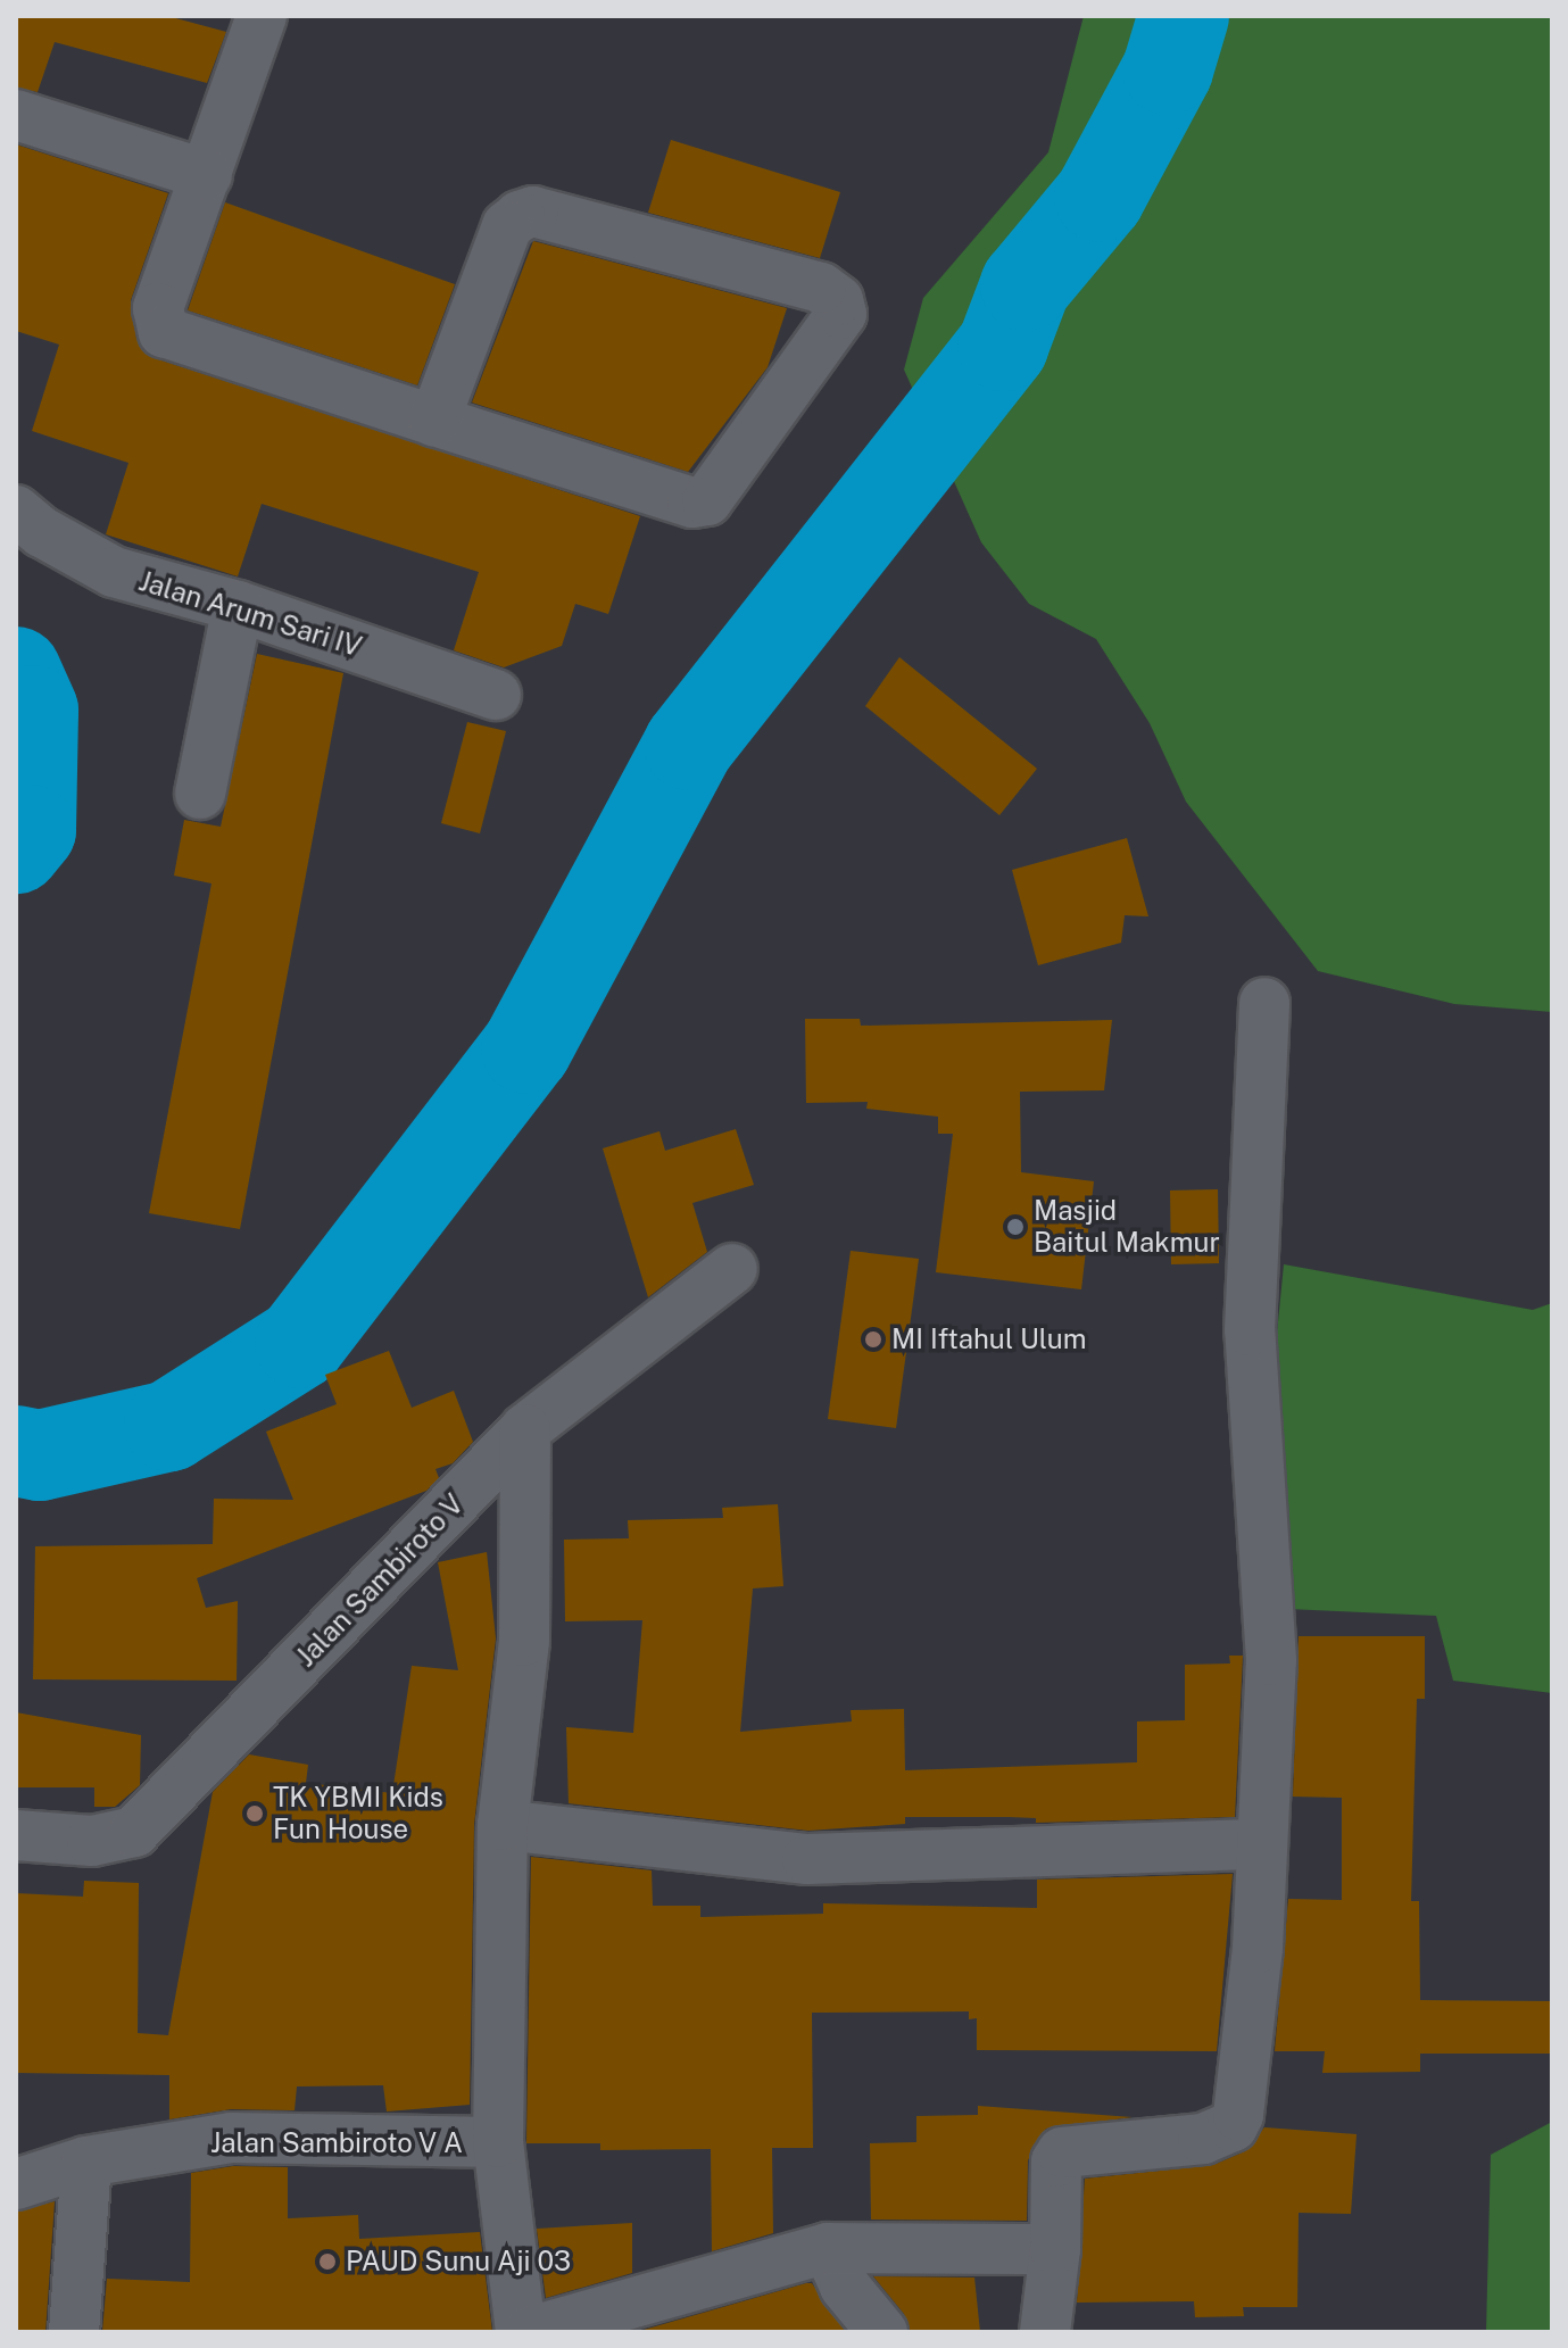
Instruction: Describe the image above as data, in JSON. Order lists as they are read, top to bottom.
{
  "streets": {
    "street": ["Jalan Arum Sari IV", "Jalan Sambiroto V", "Jalan Sambiroto V A"]
  },
  "places": [
    "Masjid Baitul Makmur",
    "MI Iftahul Ulum",
    "TK YBMI Kids Fun House",
    "PAUD Sunu Aji 03"
  ]
}
